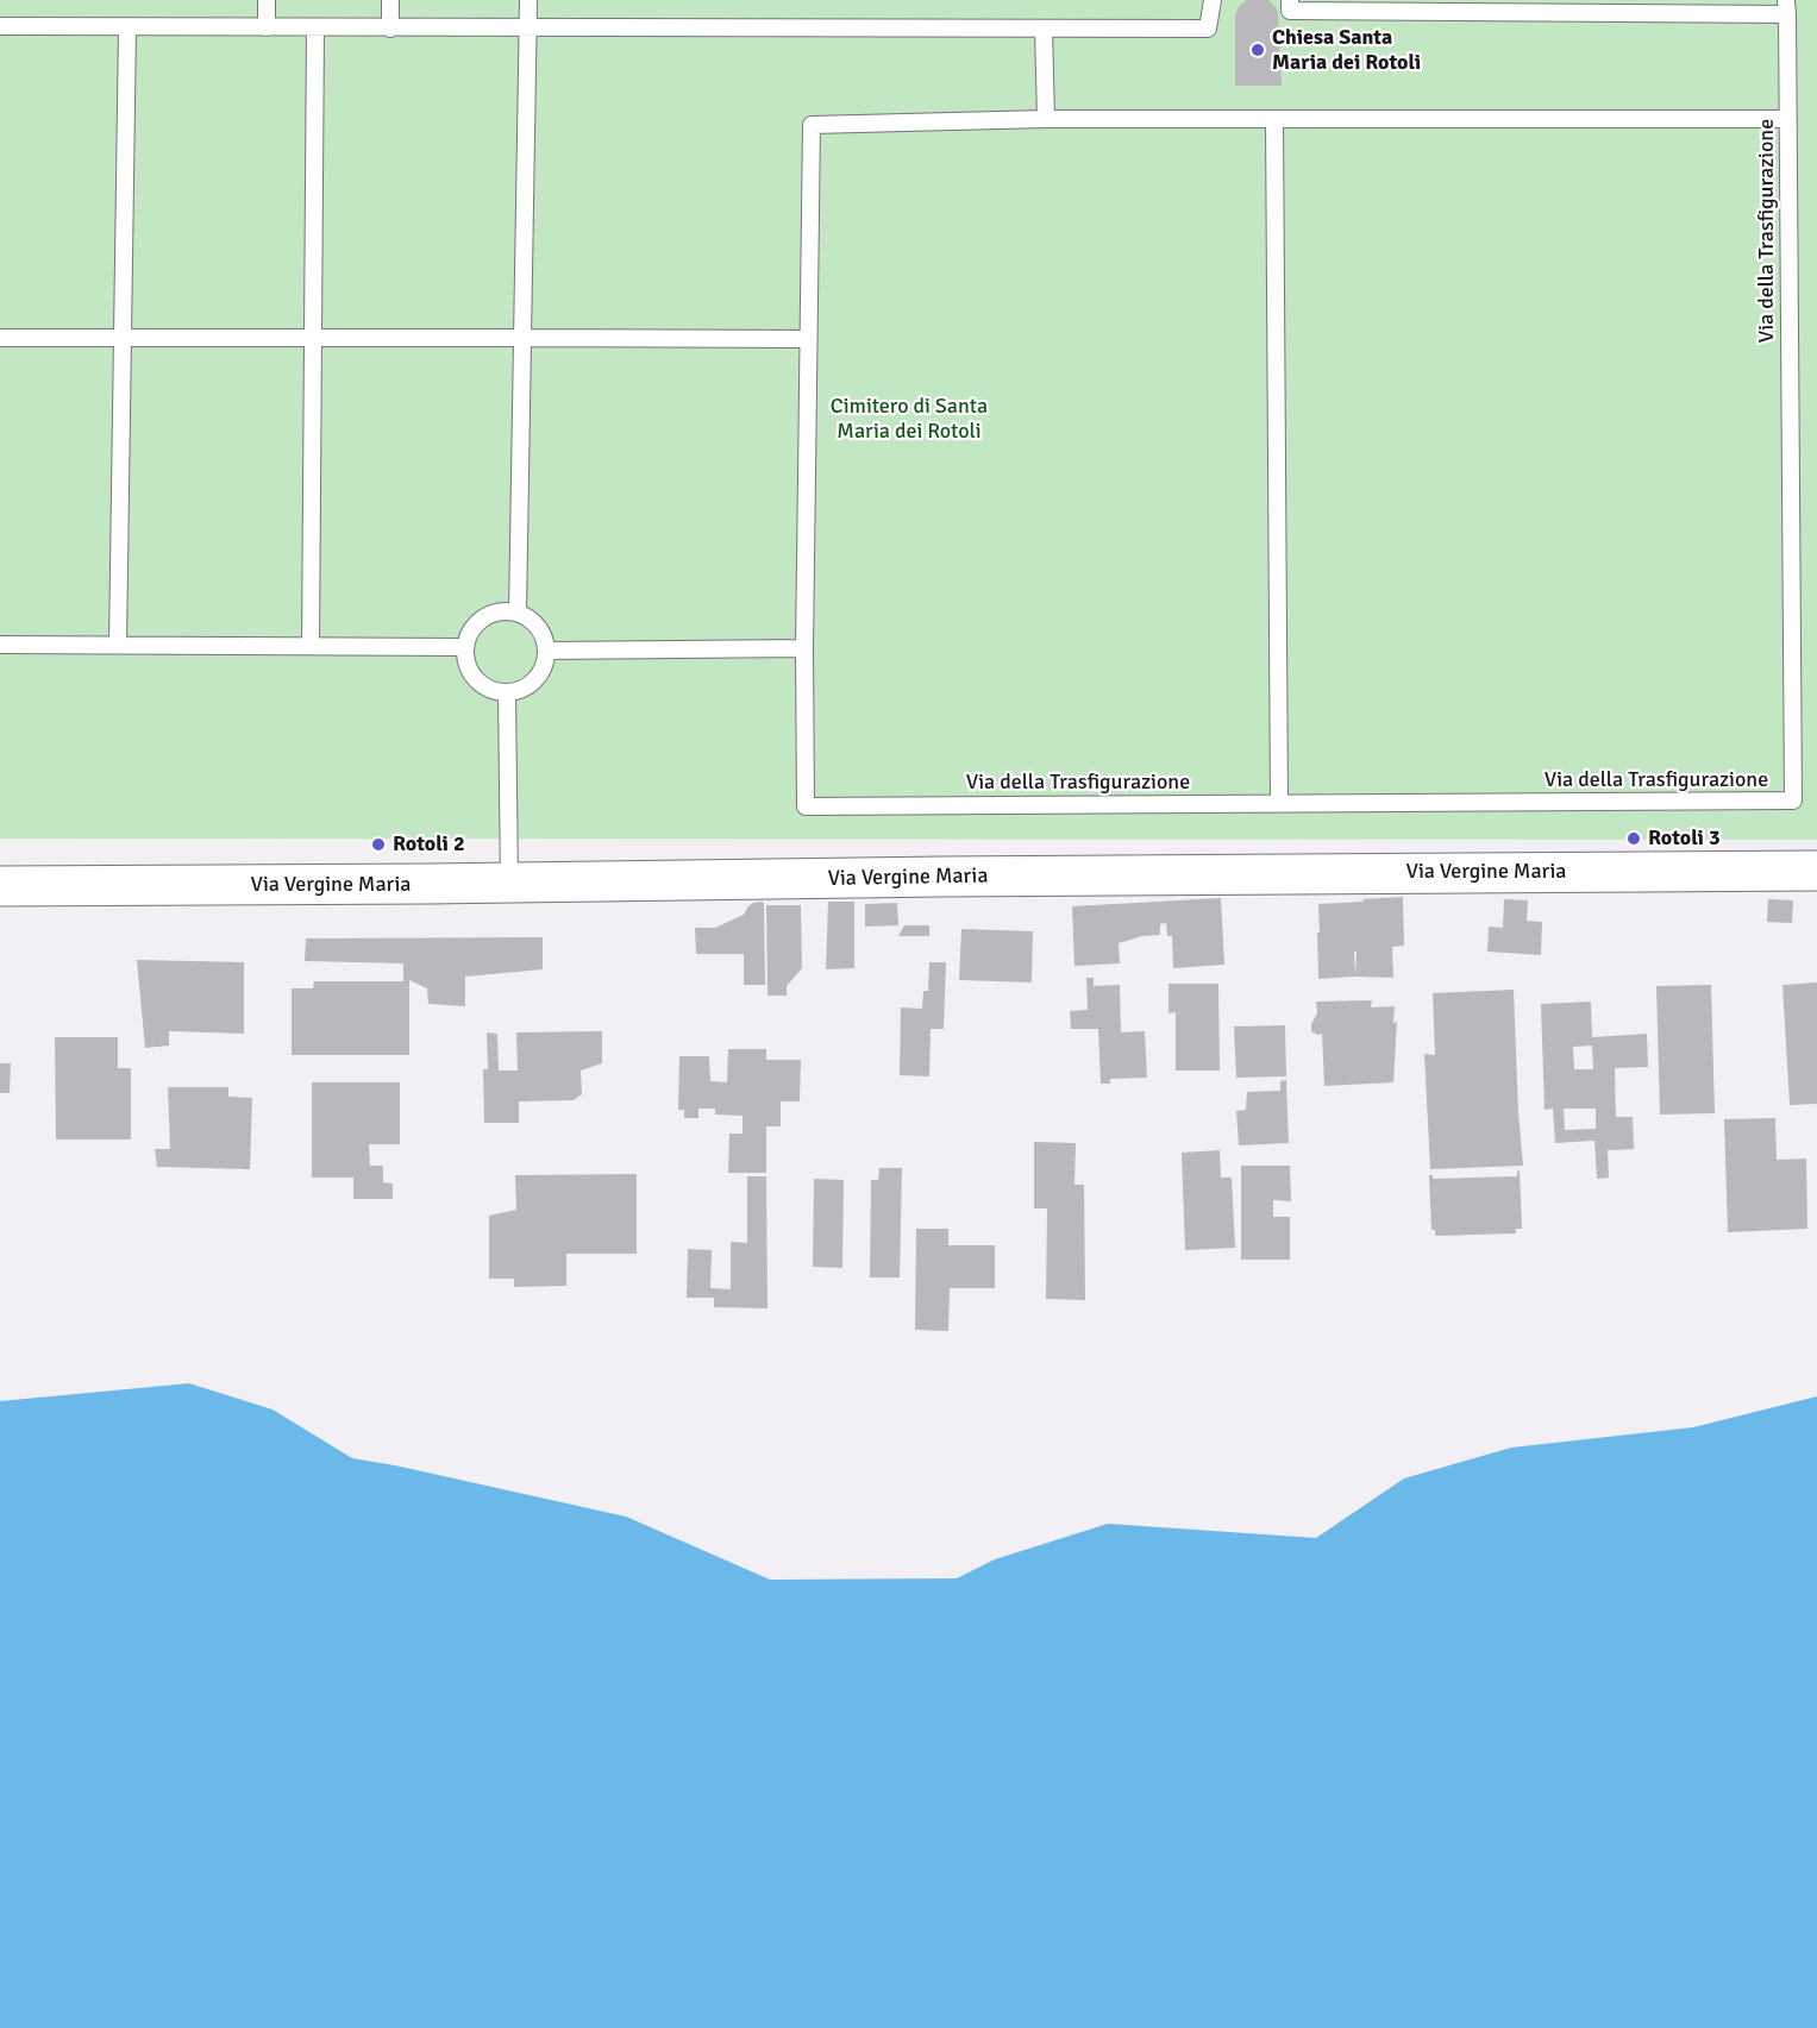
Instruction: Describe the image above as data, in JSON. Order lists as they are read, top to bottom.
{
  "streets": {
    "main road": ["Via Vergine Maria"],
    "lane": ["Via della Trasfigurazione"]
  },
  "parks": ["Cimitero di Santa Maria dei Rotoli"],
  "places": ["Chiesa Santa Maria dei Rotoli", "Rotoli 3", "Rotoli 2"]
}
